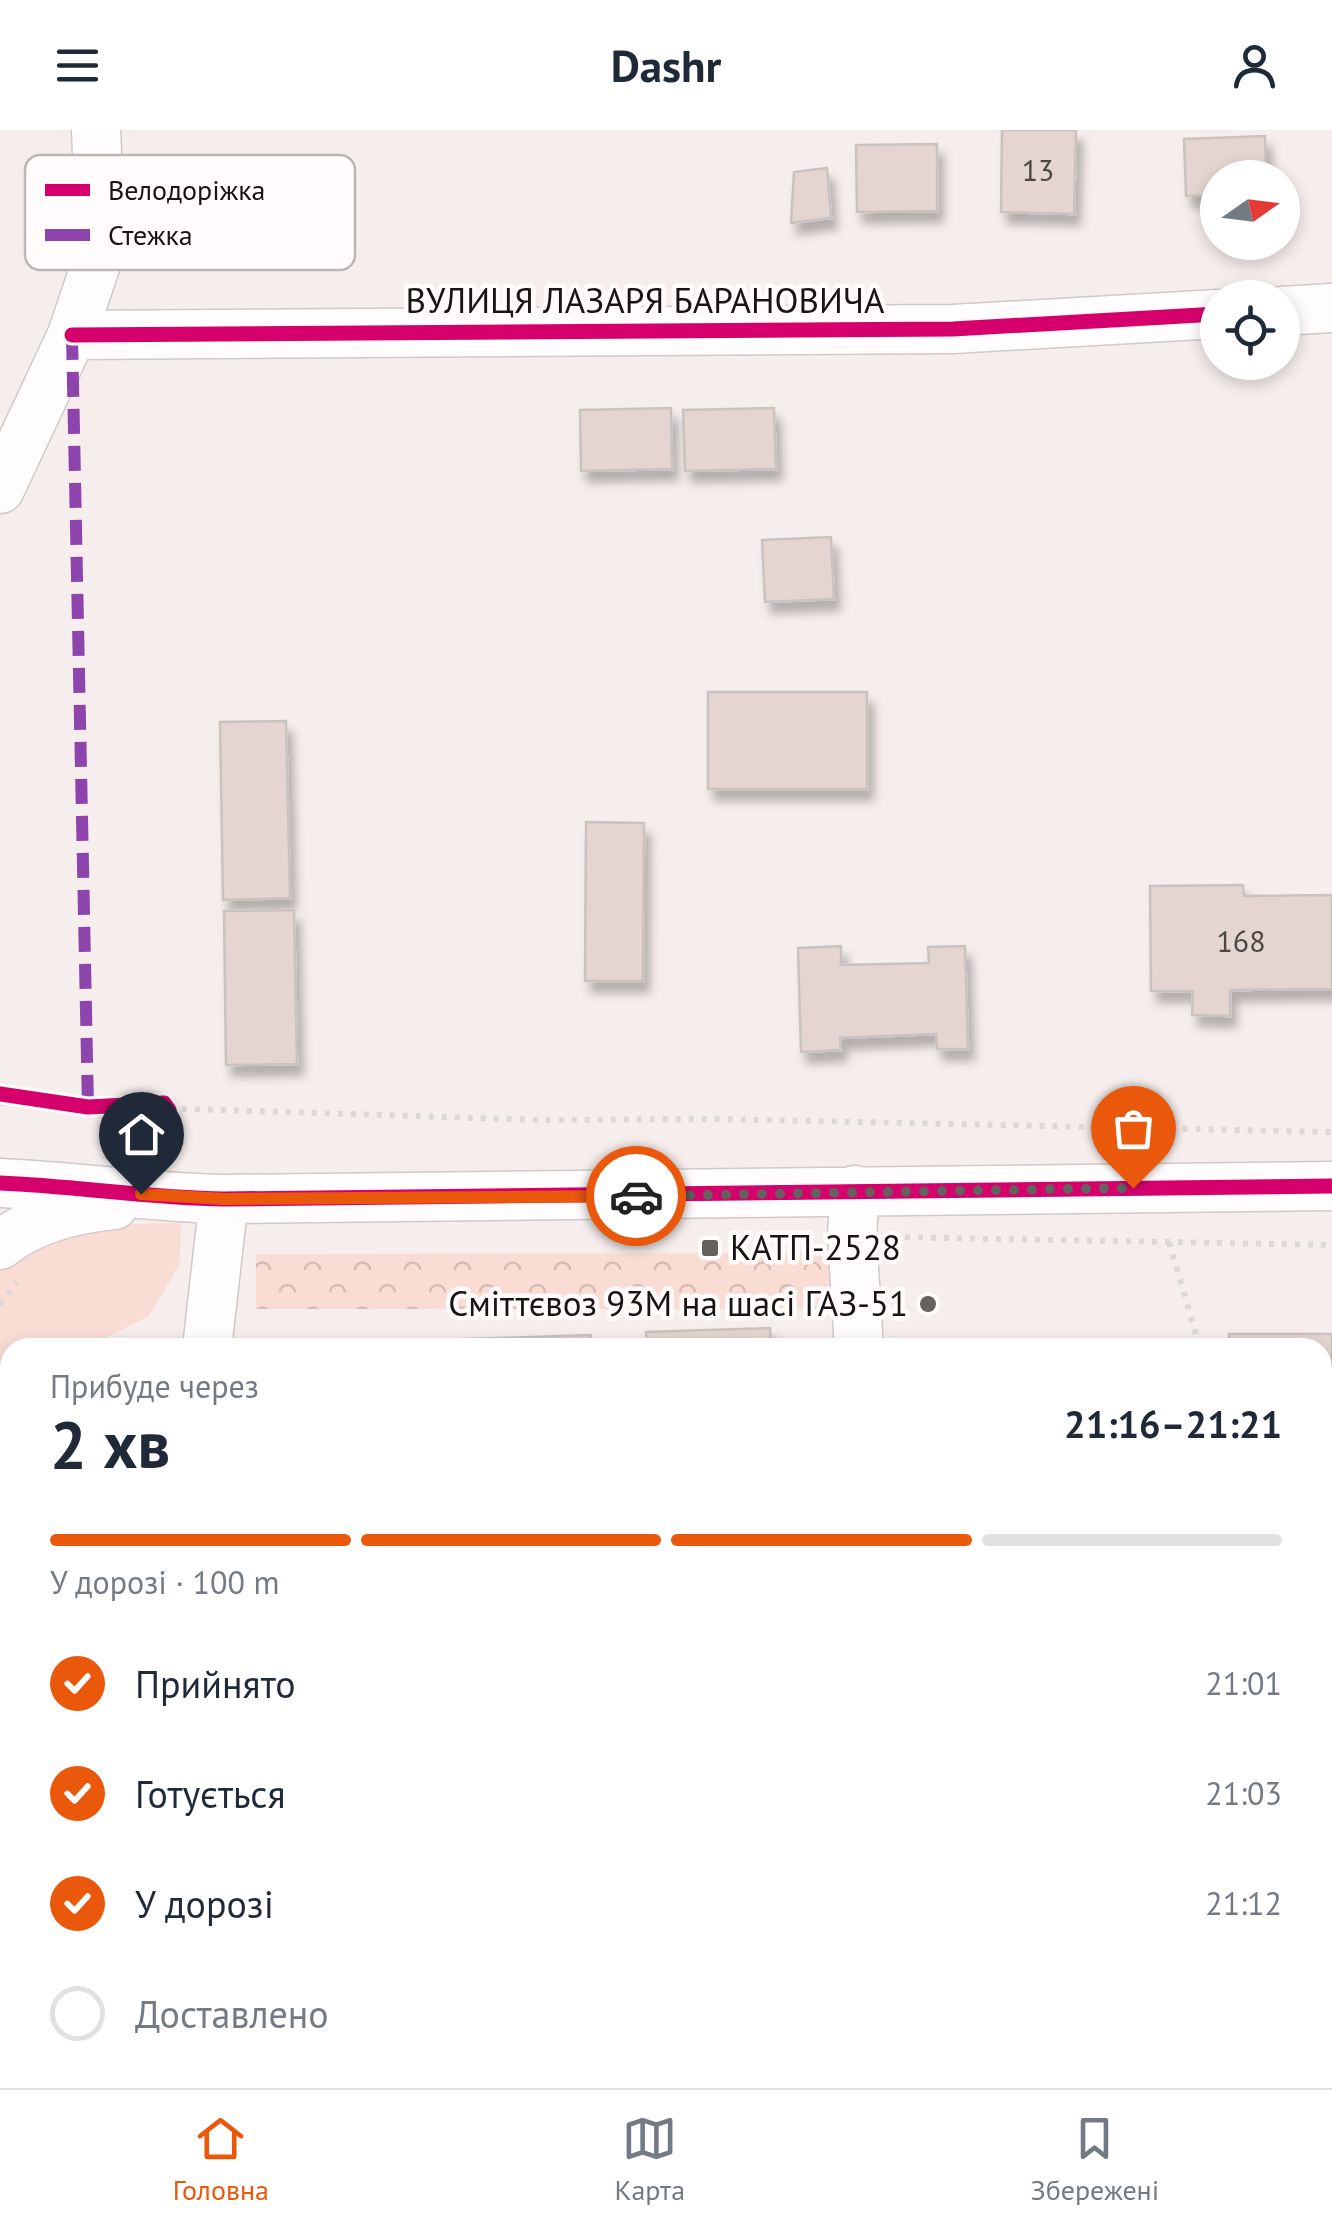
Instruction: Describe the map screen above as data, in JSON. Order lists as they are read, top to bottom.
{
  "streets": {
    "street": ["ВУЛИЦЯ ЛАЗАРЯ БАРАНОВИЧА"]
  },
  "places": {
    "transit": ["КАТП-2528"],
    "other": ["Сміттєвоз 93М на шасі ГАЗ-51"]
  },
  "house_numbers": ["13", "168"],
  "legend": ["Велодоріжка", "Стежка"],
  "north": "right",
  "page": {
    "header": "Dashr",
    "heading": ["2 хв", "Прибуде через", "21:16–21:21"],
    "bar": "У дорозі · 100 m",
    "list": [
      ["Прийнято", "21:01"],
      ["Готується", "21:03"],
      ["У дорозі", "21:12"],
      "Доставлено"
    ],
    "tabs": ["Головна", "Карта", "Збережені"]
  }
}
